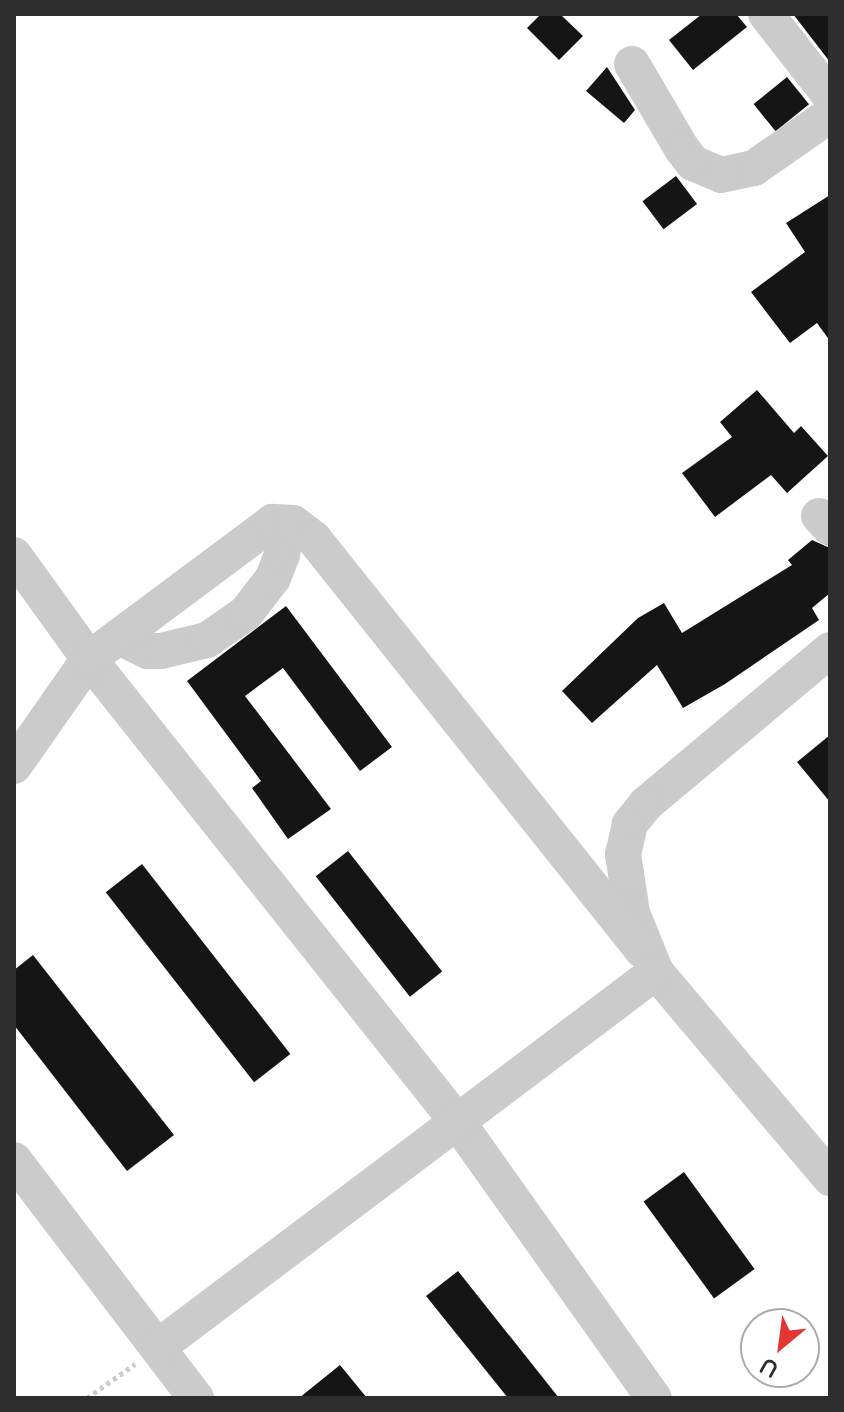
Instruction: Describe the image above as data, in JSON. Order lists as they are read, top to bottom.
{
  "north": "bottom left"
}
